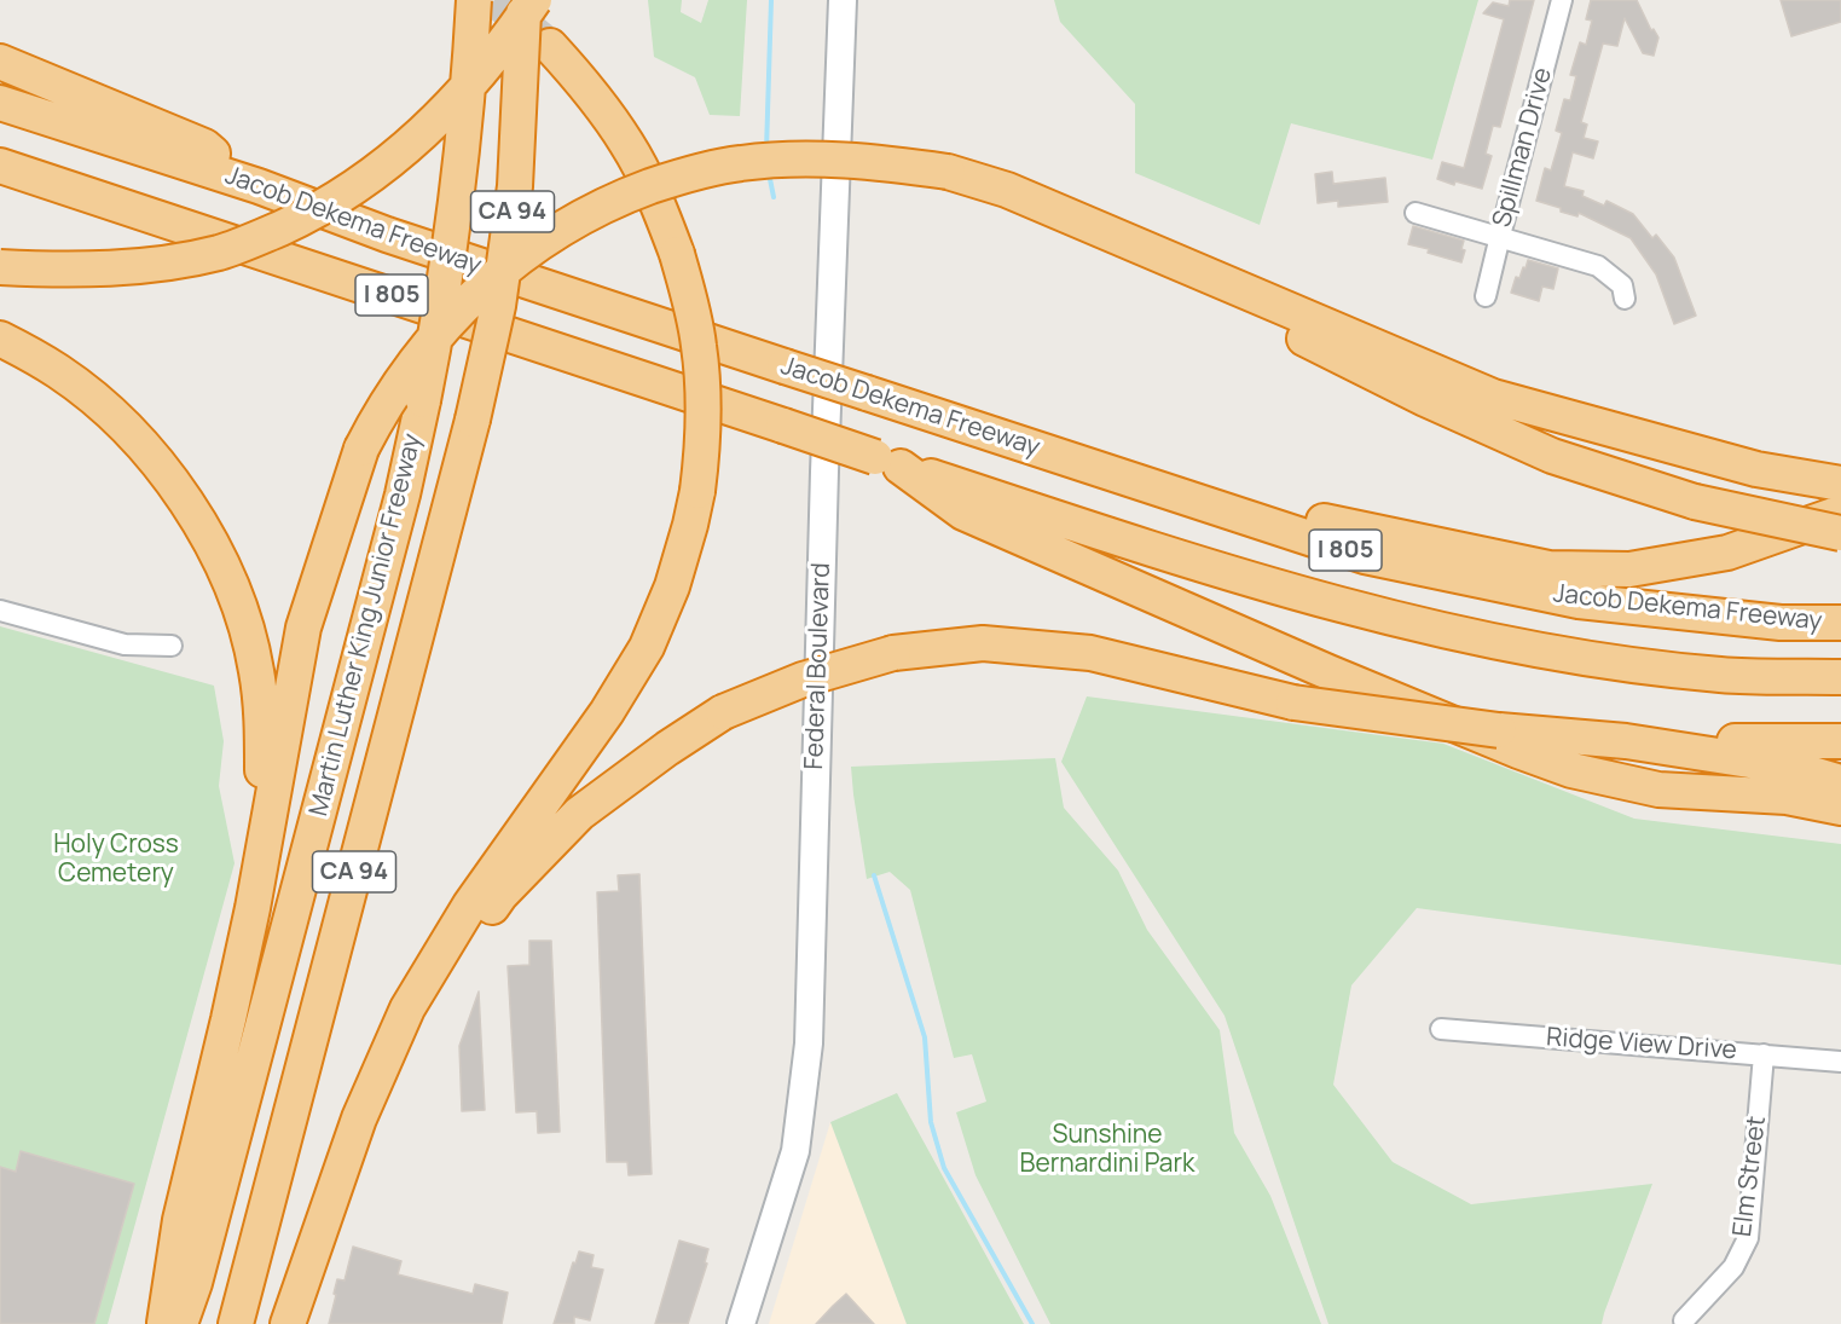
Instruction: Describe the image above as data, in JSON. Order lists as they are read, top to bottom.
{
  "streets": {
    "highway": [
      "CA 94",
      "Jacob Dekema Freeway",
      "I 805",
      "Martin Luther King Junior Freeway"
    ],
    "main road": ["Federal Boulevard"],
    "street": ["Spillman Drive", "Ridge View Drive", "Elm Street"]
  },
  "crossings": [
    ["Ridge View Drive", "Elm Street"]
  ],
  "parks": ["Holy Cross Cemetery", "Sunshine Bernardini Park"]
}
